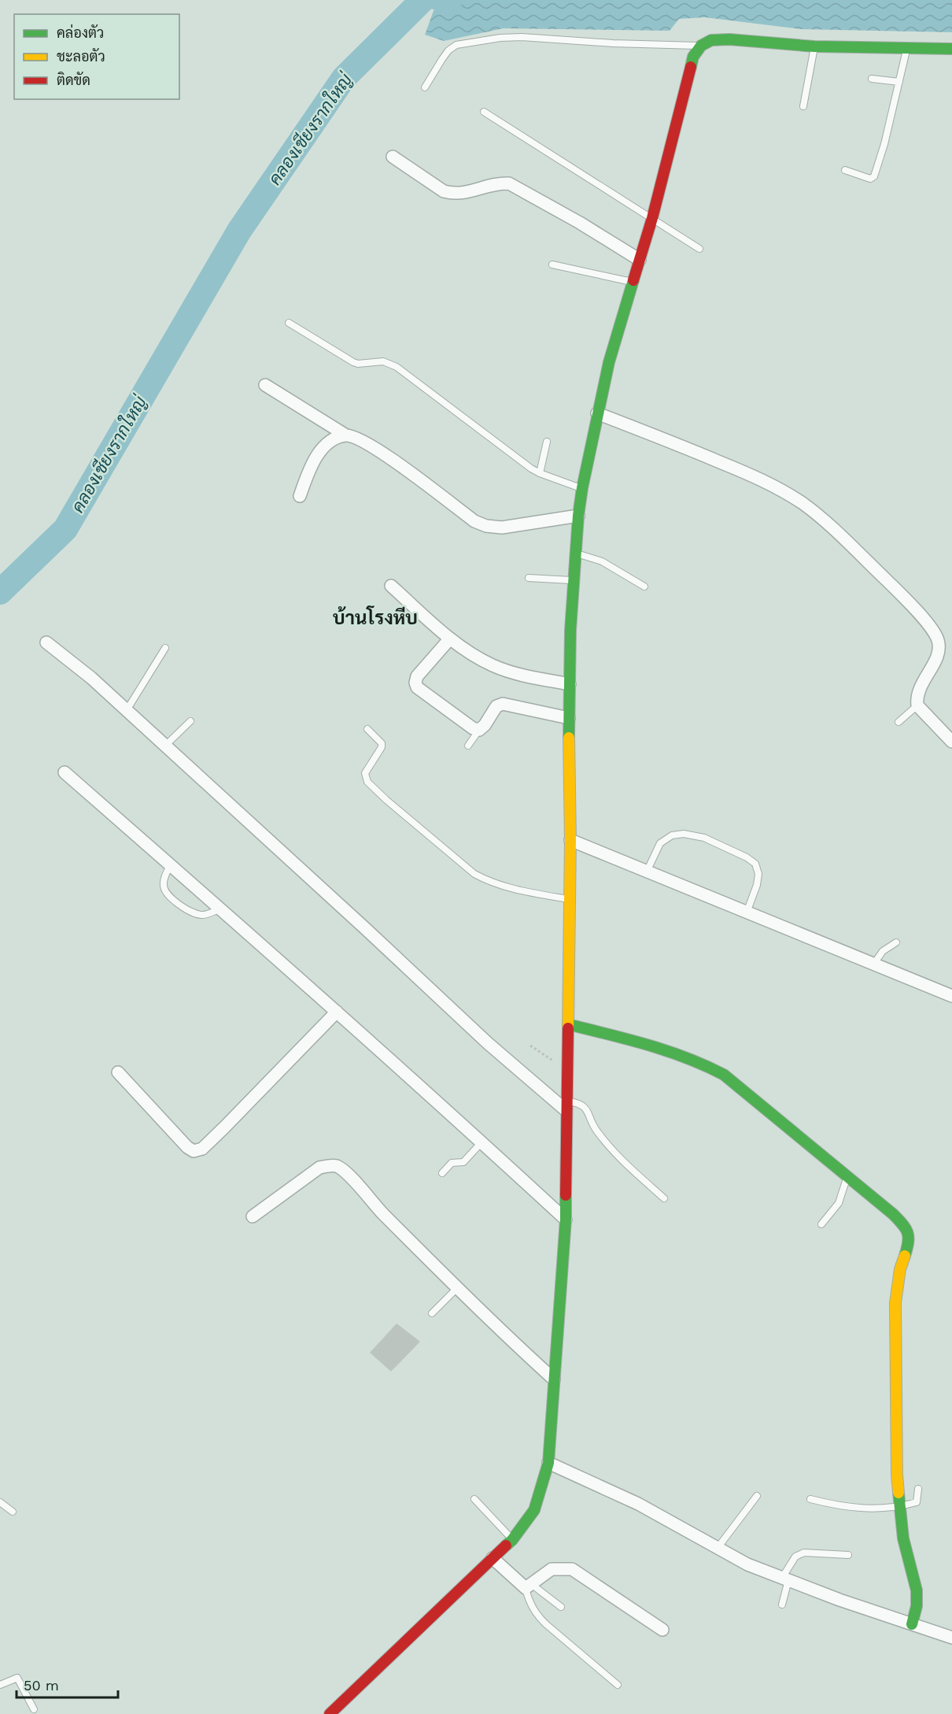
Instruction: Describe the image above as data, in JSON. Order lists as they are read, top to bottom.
{
  "districts": ["บ้านโรงหีบ"],
  "water": ["คลองเชียงรากใหญ่"],
  "legend": ["คล่องตัว", "ชะลอตัว", "ติดขัด"],
  "scale_bar": "50 m"
}
